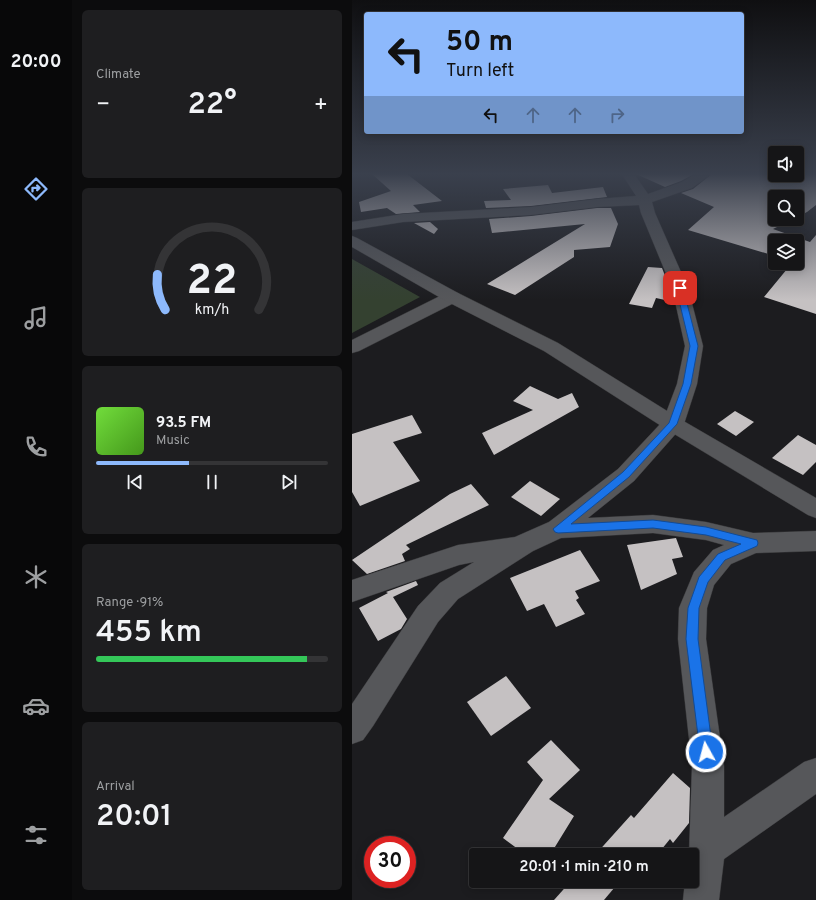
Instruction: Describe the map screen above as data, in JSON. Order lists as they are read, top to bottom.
{
  "page": {
    "tabs": "20:00",
    "tile": [
      "Climate",
      ["Range · 91%", "455 km"],
      ["Arrival", "20:01"]
    ],
    "turn": ["50 m", "Turn left"],
    "heat": ["−", "22°", "+"],
    "song": ["93.5 FM", "Music"],
    "limit": "30",
    "trip": "20:01 · 1 min · 210 m",
    "gauge": ["22", "km/h"]
  }
}
